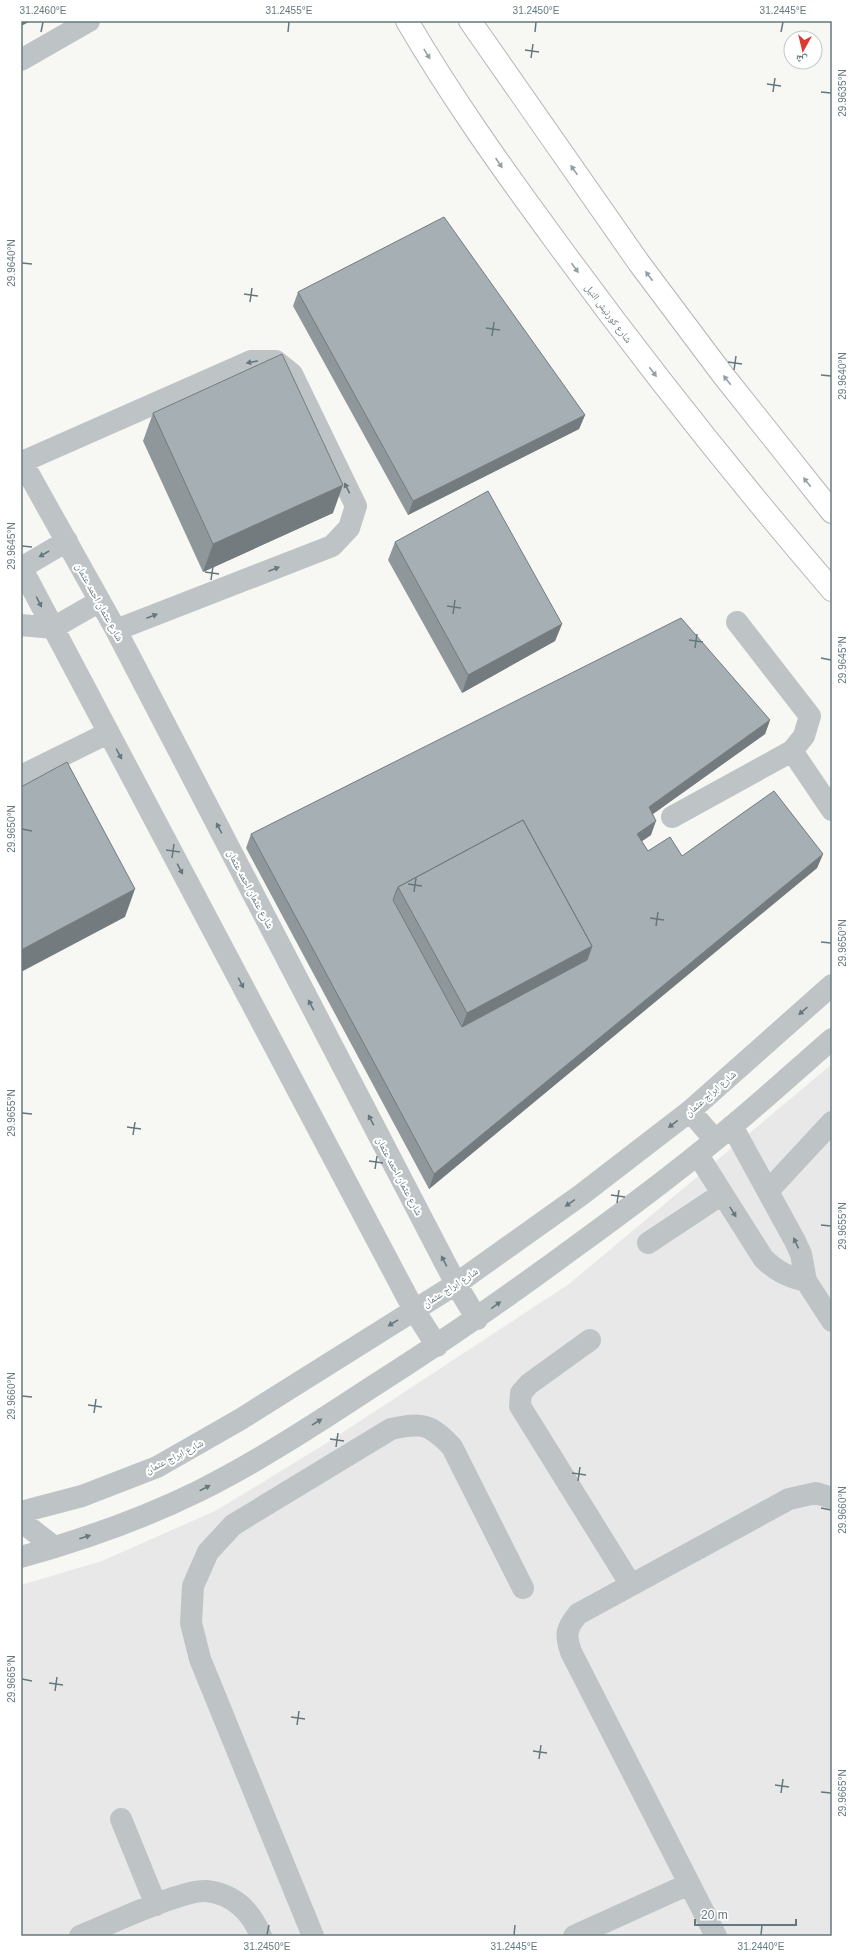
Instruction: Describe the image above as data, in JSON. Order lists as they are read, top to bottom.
{
  "streets": {
    "highway": ["شارع كورنيش النيل"],
    "street": ["شارع عثمان احمد عثمان", "شارع ابراج عثمان"]
  },
  "crossings": [
    ["شارع عثمان احمد عثمان", "شارع ابراج عثمان"]
  ],
  "scale_bar": "20 m",
  "north": "bottom",
  "coordinates": [
    "31.2460°E",
    "31.2455°E",
    "31.2450°E",
    "31.2445°E",
    "29.9635°N",
    "29.9640°N",
    "29.9645°N",
    "29.9650°N",
    "29.9655°N",
    "29.9660°N",
    "29.9665°N",
    "31.2440°E"
  ]
}
